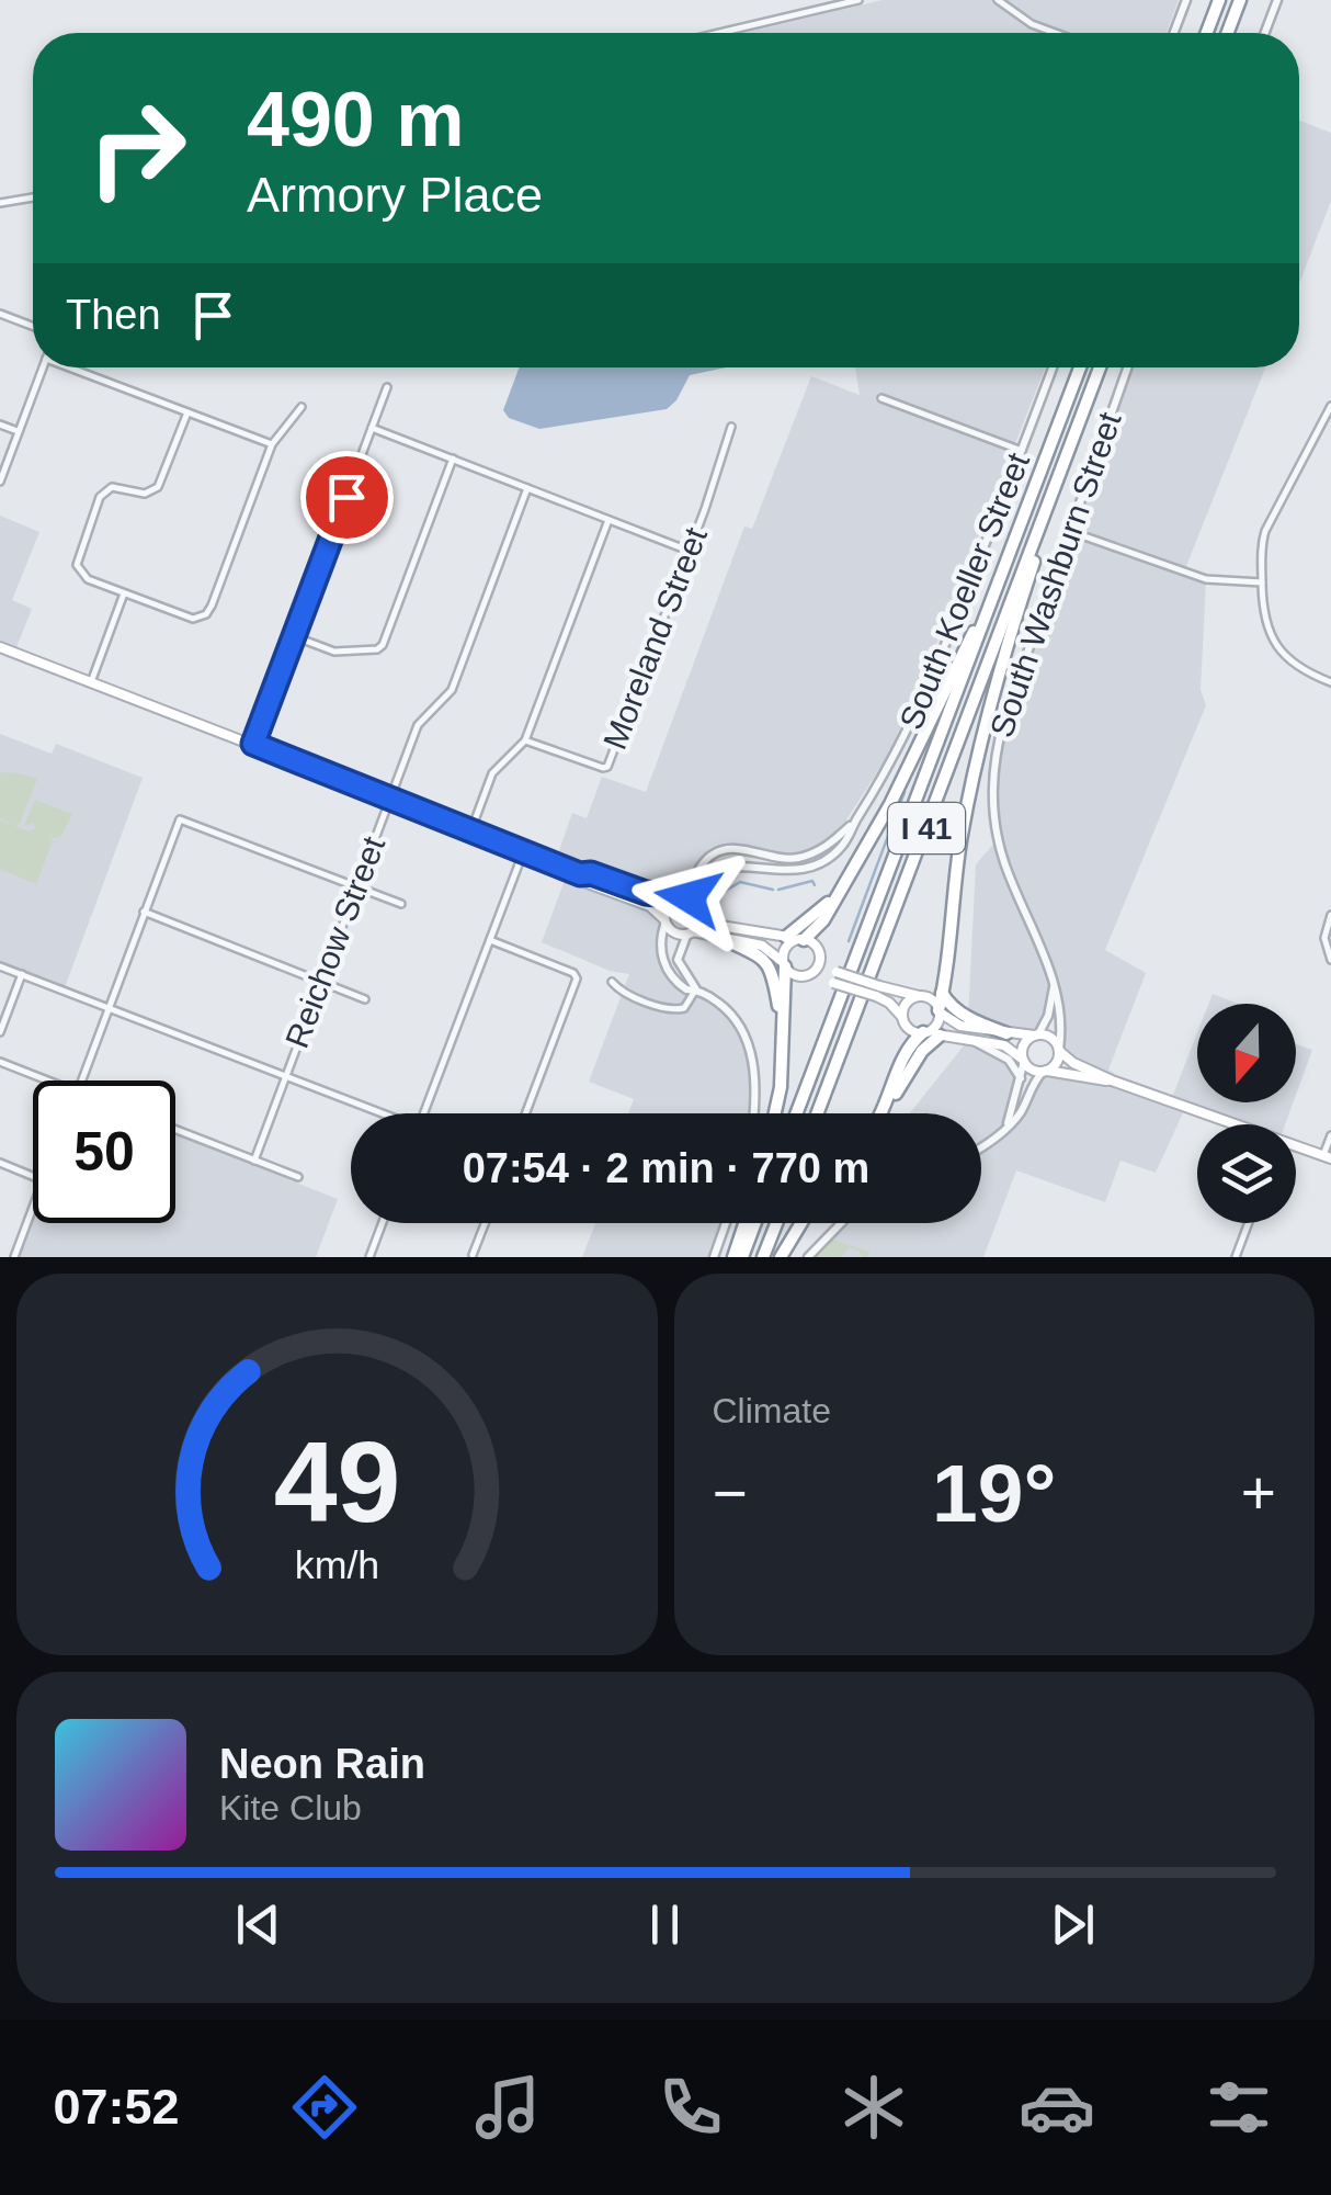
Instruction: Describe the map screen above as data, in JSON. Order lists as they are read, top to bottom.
{
  "streets": {
    "highway": ["I 41"],
    "street": [
      "South Washburn Street",
      "South Koeller Street",
      "Moreland Street",
      "Reichow Street"
    ]
  },
  "north": "bottom",
  "page": {
    "turn": ["490 m", "Armory Place"],
    "then": "Then",
    "limit": "50",
    "trip": "07:54 · 2 min · 770 m",
    "tile": "Climate",
    "heat": ["−", "19°", "+"],
    "song": ["Neon Rain", "Kite Club"],
    "tabs": "07:52",
    "gauge": ["49", "km/h"]
  }
}
